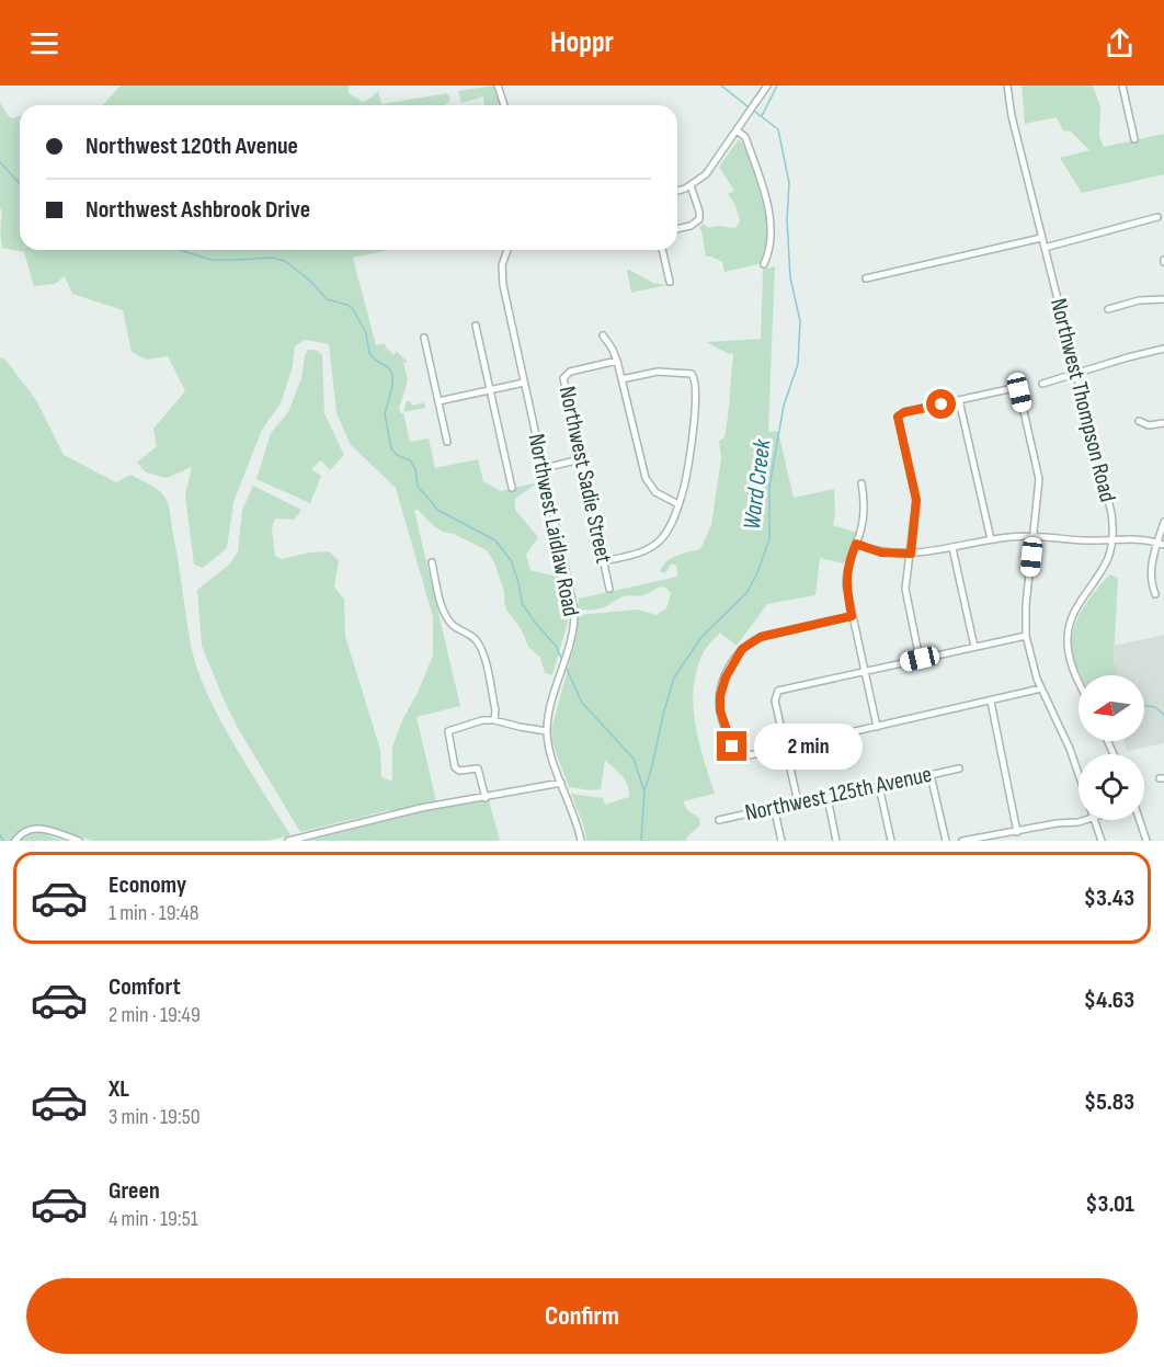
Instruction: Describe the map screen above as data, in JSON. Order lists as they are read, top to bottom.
{
  "streets": {
    "street": [
      "Northwest Thompson Road",
      "Northwest Sadie Street",
      "Northwest Laidlaw Road",
      "Northwest 125th Avenue"
    ]
  },
  "water": ["Ward Creek"],
  "north": "left",
  "page": {
    "header": "Hoppr",
    "banner": ["Northwest 120th Avenue", "Northwest Ashbrook Drive"],
    "bubble": "2 min",
    "list": [
      {
        "name": "Economy",
        "note": "1 min · 19:48",
        "value": "$3.43"
      },
      {
        "name": "Comfort",
        "note": "2 min · 19:49",
        "value": "$4.63"
      },
      {
        "name": "XL",
        "note": "3 min · 19:50",
        "value": "$5.83"
      },
      {
        "name": "Green",
        "note": "4 min · 19:51",
        "value": "$3.01"
      }
    ],
    "buttons": "Confirm"
  }
}
